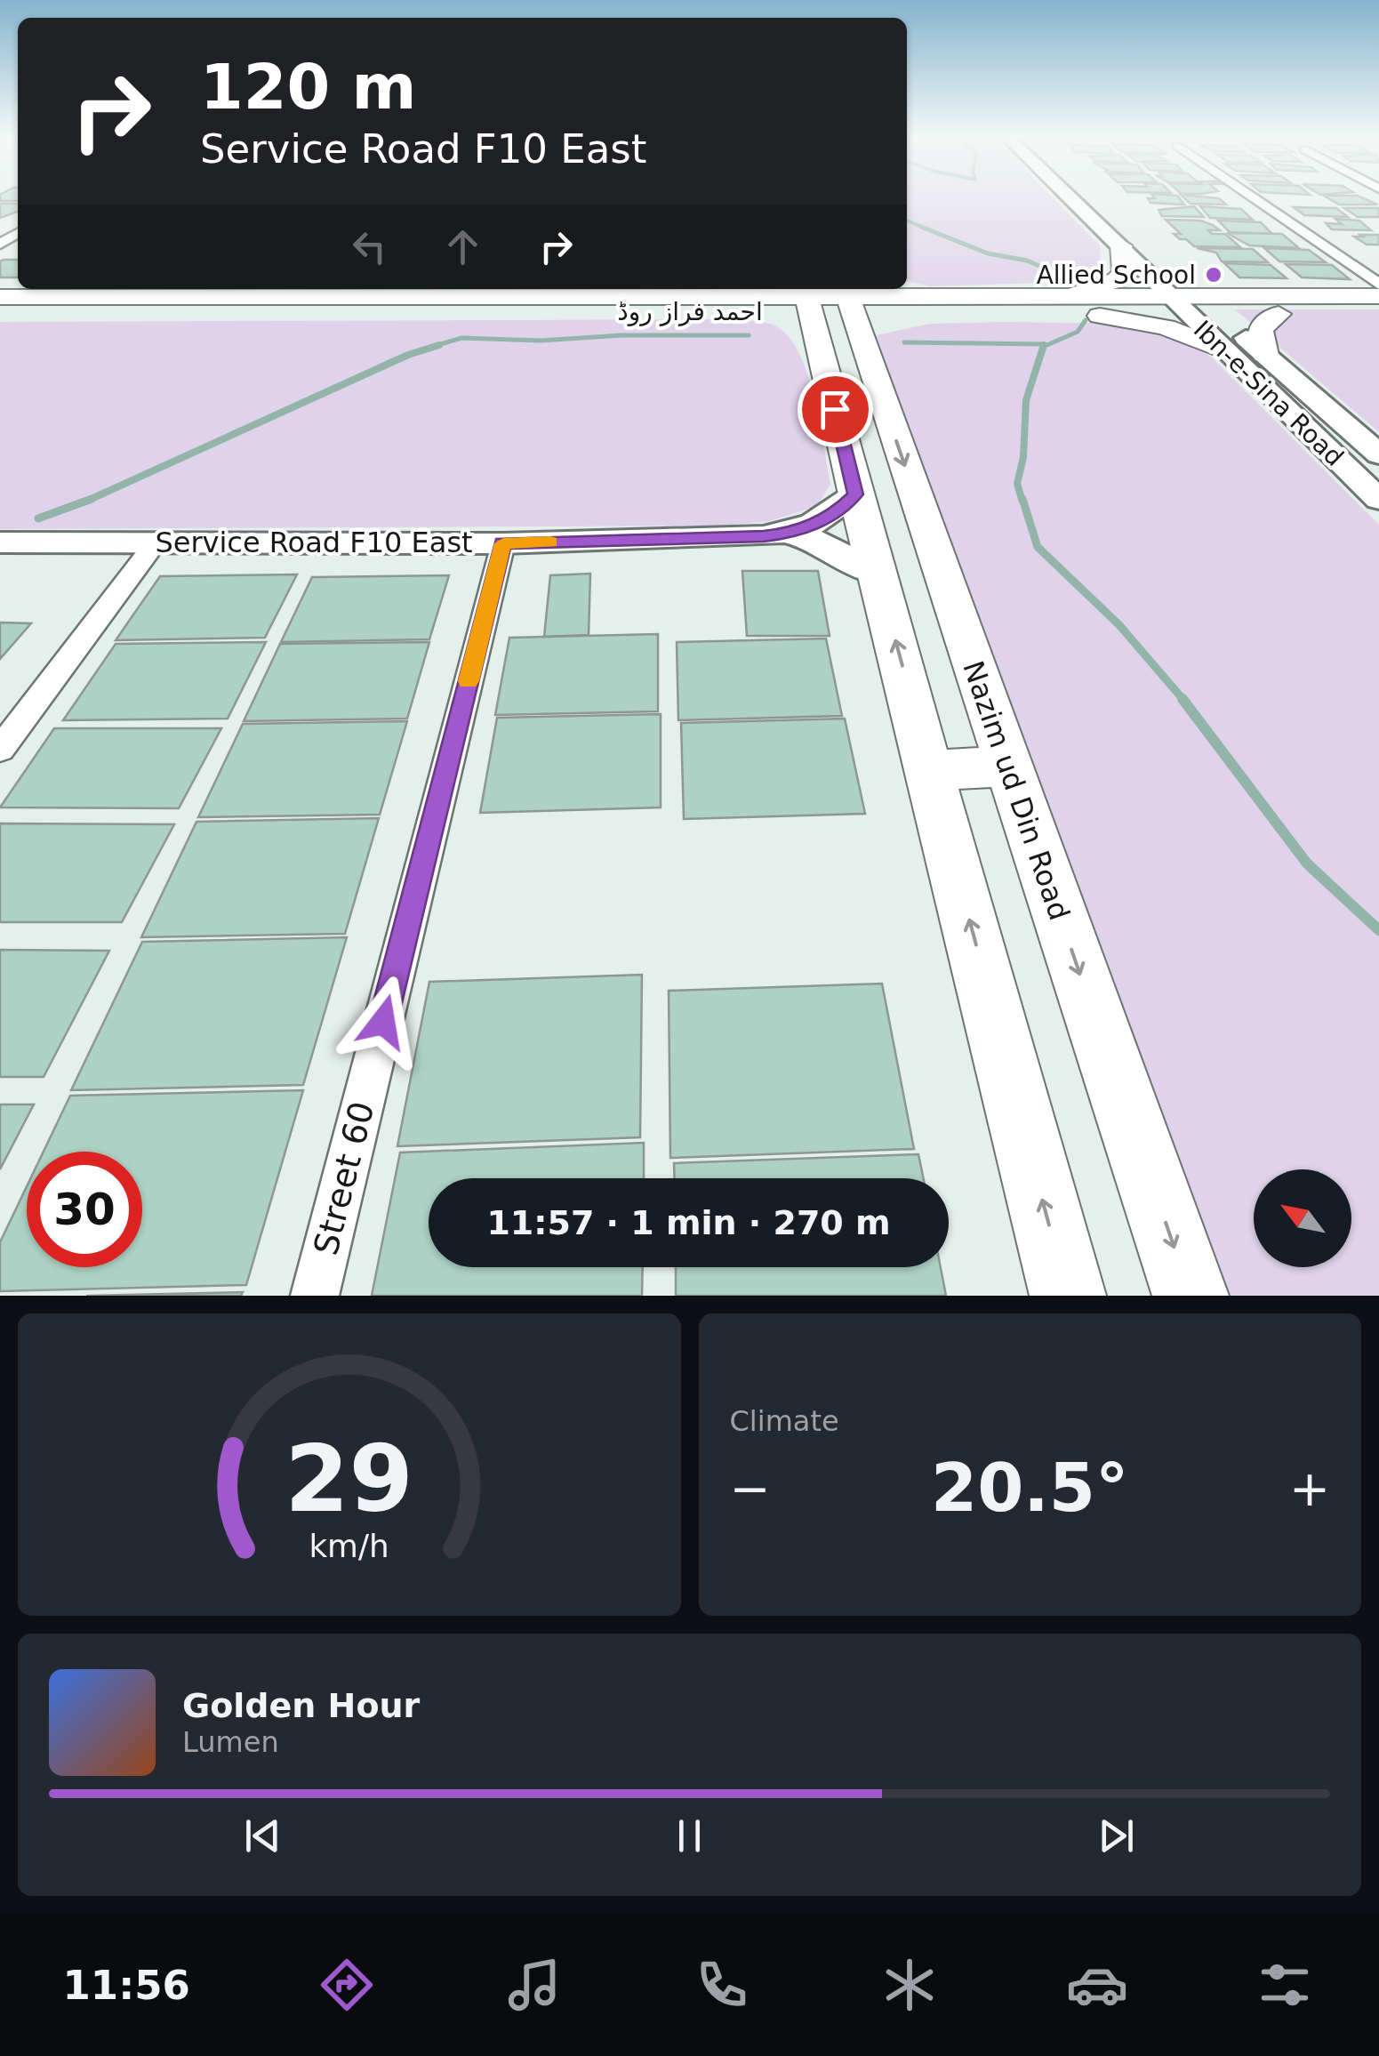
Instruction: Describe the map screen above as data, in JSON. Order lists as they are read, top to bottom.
{
  "streets": {
    "main road": [
      "احمد فراز روڈ",
      "Ibn-e-Sina Road",
      "Service Road F10 East",
      "Nazim ud Din Road"
    ],
    "street": ["Street 60"]
  },
  "crossings": [
    ["احمد فراز روڈ", "Ibn-e-Sina Road"],
    ["احمد فراز روڈ", "Nazim ud Din Road"],
    ["Service Road F10 East", "Street 60"]
  ],
  "places": ["Allied School"],
  "north": "top left",
  "page": {
    "turn": ["120 m", "Service Road F10 East"],
    "limit": "30",
    "trip": "11:57 · 1 min · 270 m",
    "tile": "Climate",
    "heat": ["−", "20.5°", "+"],
    "song": ["Golden Hour", "Lumen"],
    "tabs": "11:56",
    "gauge": ["29", "km/h"]
  }
}
